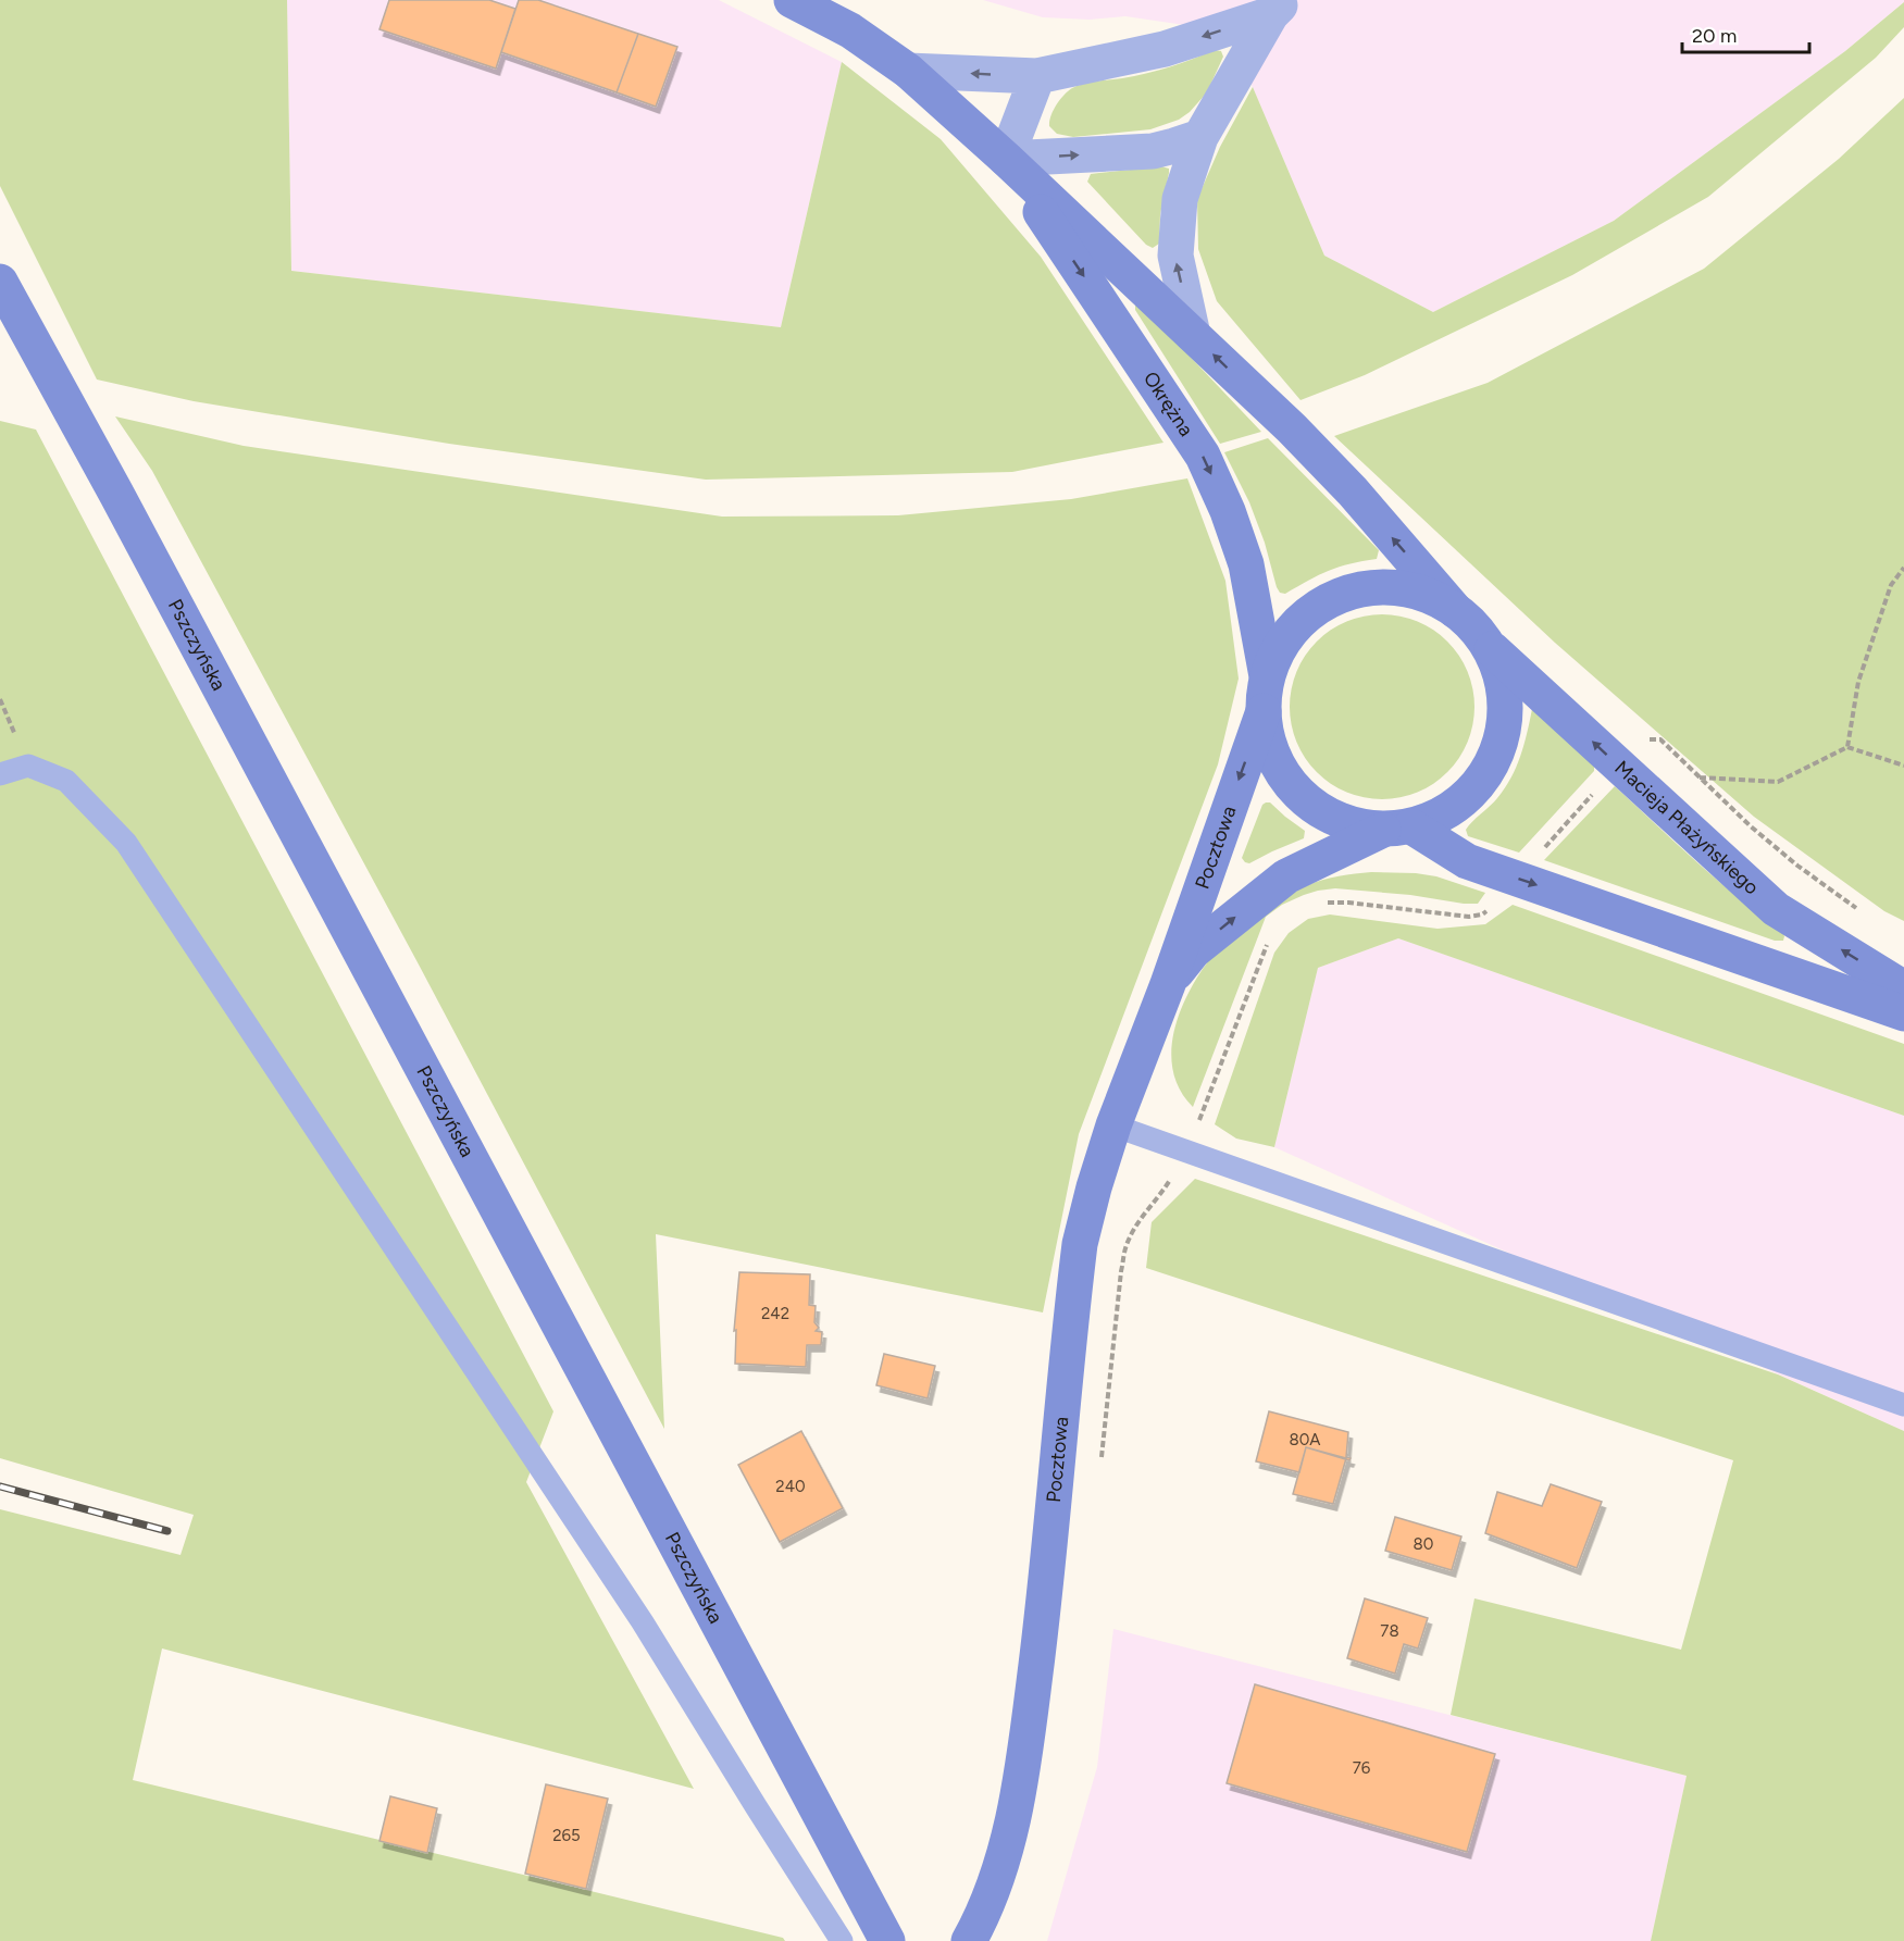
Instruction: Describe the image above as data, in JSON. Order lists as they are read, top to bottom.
{
  "streets": {
    "street": [
      "Okrężna",
      "Pszczyńska",
      "Macieja Płażyńskiego",
      "Pocztowa"
    ]
  },
  "crossings": [
    ["Okrężna", "Pocztowa"],
    ["Macieja Płażyńskiego", "Pocztowa"]
  ],
  "house_numbers": [
    "242",
    "80A",
    "240",
    "80",
    "78",
    "76",
    "265"
  ],
  "scale_bar": "20 m"
}
